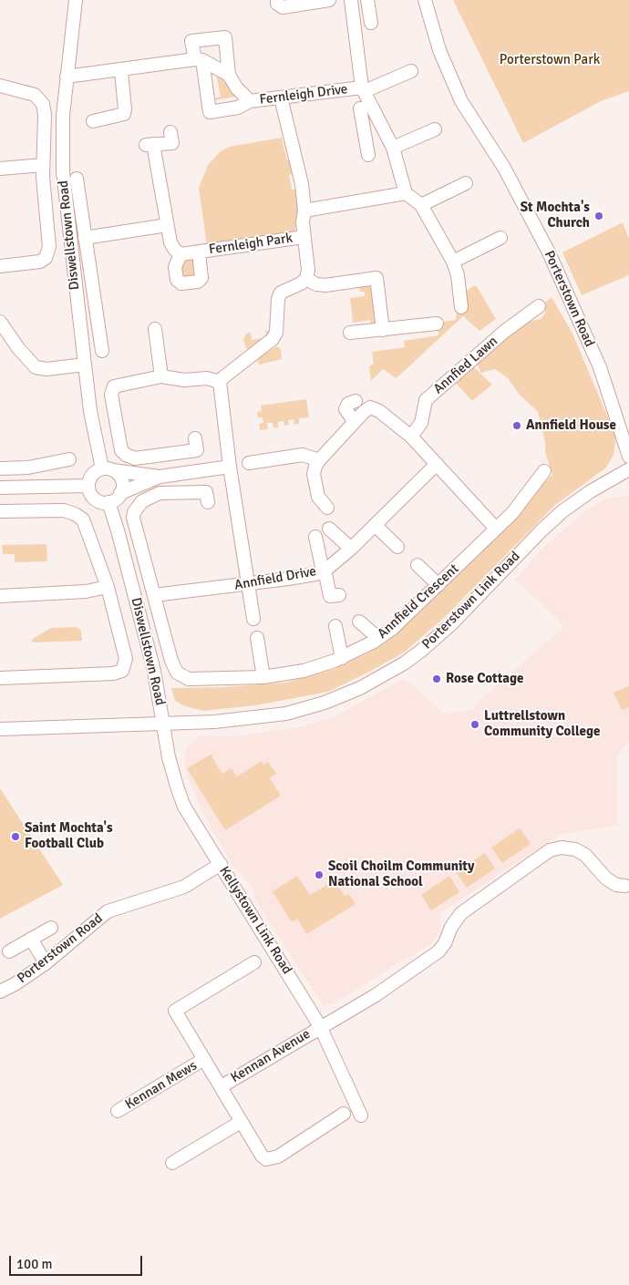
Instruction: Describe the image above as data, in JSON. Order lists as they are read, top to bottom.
{
  "streets": {
    "street": [
      "Fernleigh Drive",
      "Diswellstown Road",
      "Fernleigh Park",
      "Porterstown Road",
      "Annfied Lawn",
      "Annfield Drive",
      "Porterstown Link Road",
      "Annfield Crescent",
      "Kellystown Link Road",
      "Kennan Avenue",
      "Kennan Mews"
    ]
  },
  "crossings": [
    ["Diswellstown Road", "Porterstown Link Road"],
    ["Diswellstown Road", "Kellystown Link Road"],
    ["Porterstown Road", "Kellystown Link Road"],
    ["Annfield Drive", "Annfield Crescent"],
    ["Porterstown Link Road", "Kellystown Link Road"],
    ["Kellystown Link Road", "Kennan Avenue"],
    ["Kennan Avenue", "Kennan Mews"]
  ],
  "parks": ["Porterstown Park"],
  "places": [
    "St Mochta's Church",
    "Annfield House",
    "Rose Cottage",
    "Luttrellstown Community College",
    "Saint Mochta's Football Club",
    "Scoil Choilm Community National School"
  ],
  "scale_bar": "100 m"
}
